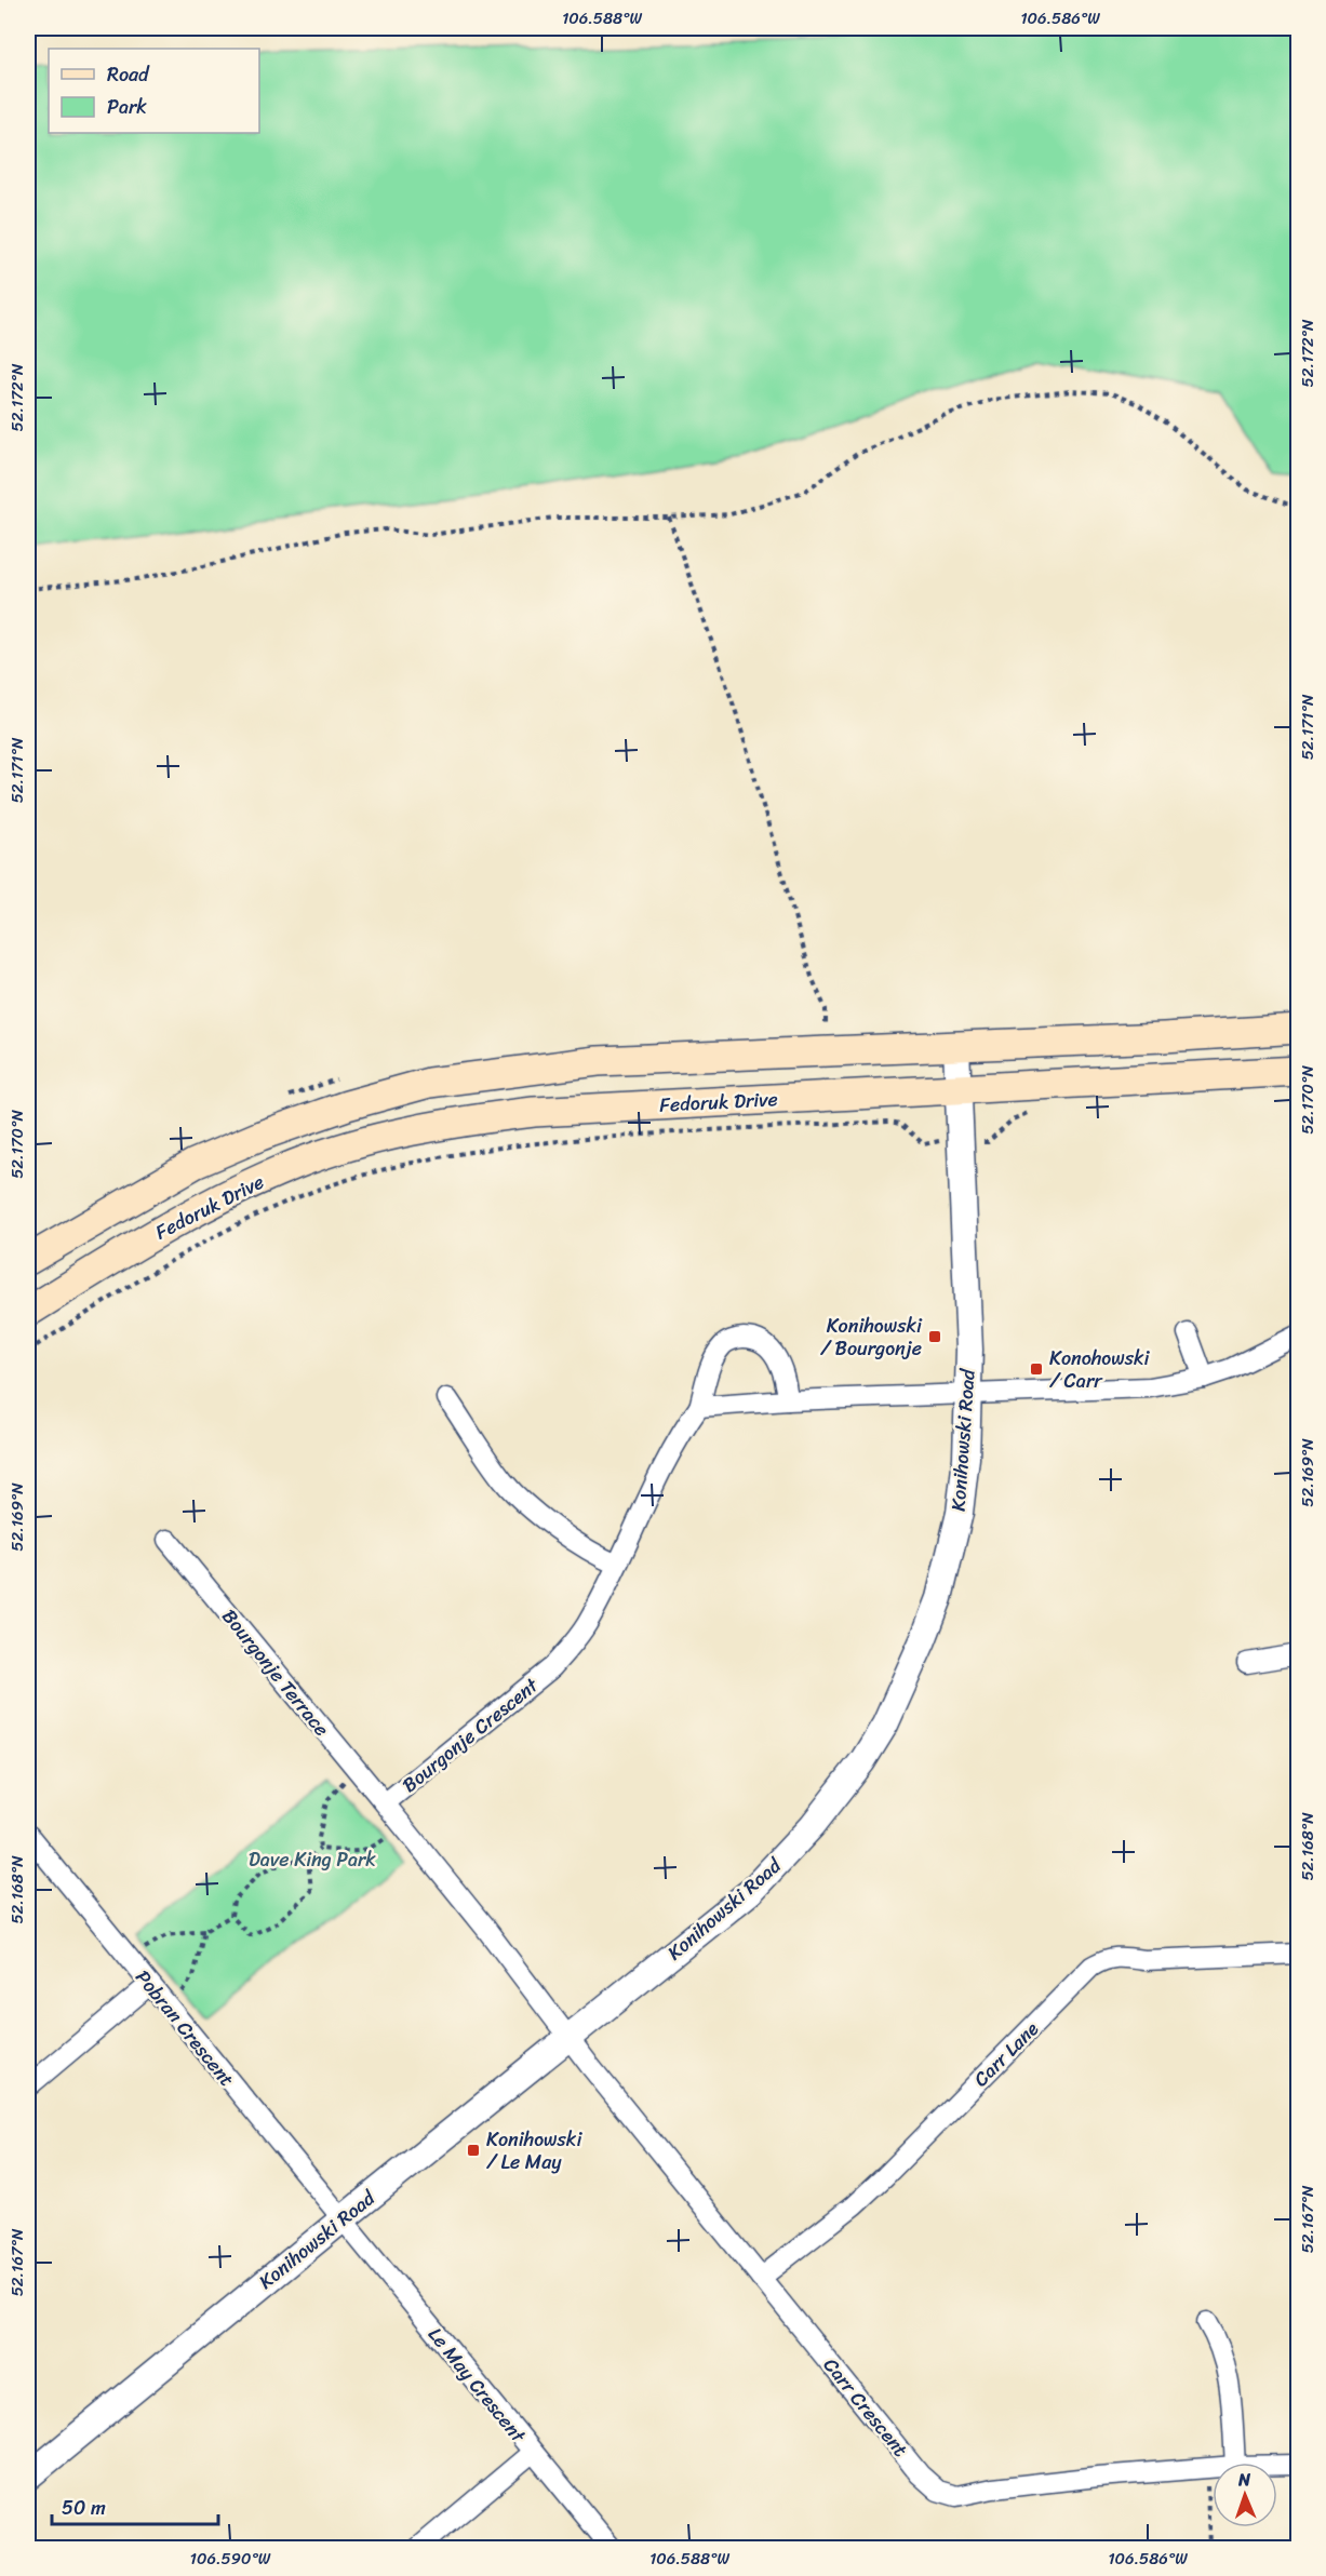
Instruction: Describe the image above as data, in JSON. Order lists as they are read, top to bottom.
{
  "streets": {
    "main road": ["Fedoruk Drive"],
    "street": [
      "Konihowski Road",
      "Bourgonje Terrace",
      "Bourgonje Crescent",
      "Pobran Crescent",
      "Carr Lane",
      "Le May Crescent",
      "Carr Crescent"
    ]
  },
  "crossings": [
    ["Fedoruk Drive", "Konihowski Road"],
    ["Konihowski Road", "Bourgonje Crescent"],
    ["Konihowski Road", "Pobran Crescent"],
    ["Konihowski Road", "Le May Crescent"],
    ["Konihowski Road", "Carr Crescent"],
    ["Bourgonje Terrace", "Bourgonje Crescent"],
    ["Bourgonje Crescent", "Carr Crescent"],
    ["Pobran Crescent", "Le May Crescent"],
    ["Carr Lane", "Carr Crescent"]
  ],
  "parks": ["Dave King Park"],
  "places": {
    "transit": ["Konihowski / Bourgonje", "Konohowski / Carr", "Konihowski / Le May"]
  },
  "legend": ["Road", "Park"],
  "scale_bar": "50 m",
  "north": "top",
  "coordinates": [
    "106.588°W",
    "106.586°W",
    "52.172°N",
    "52.171°N",
    "52.170°N",
    "52.169°N",
    "52.168°N",
    "52.167°N",
    "106.590°W"
  ]
}
